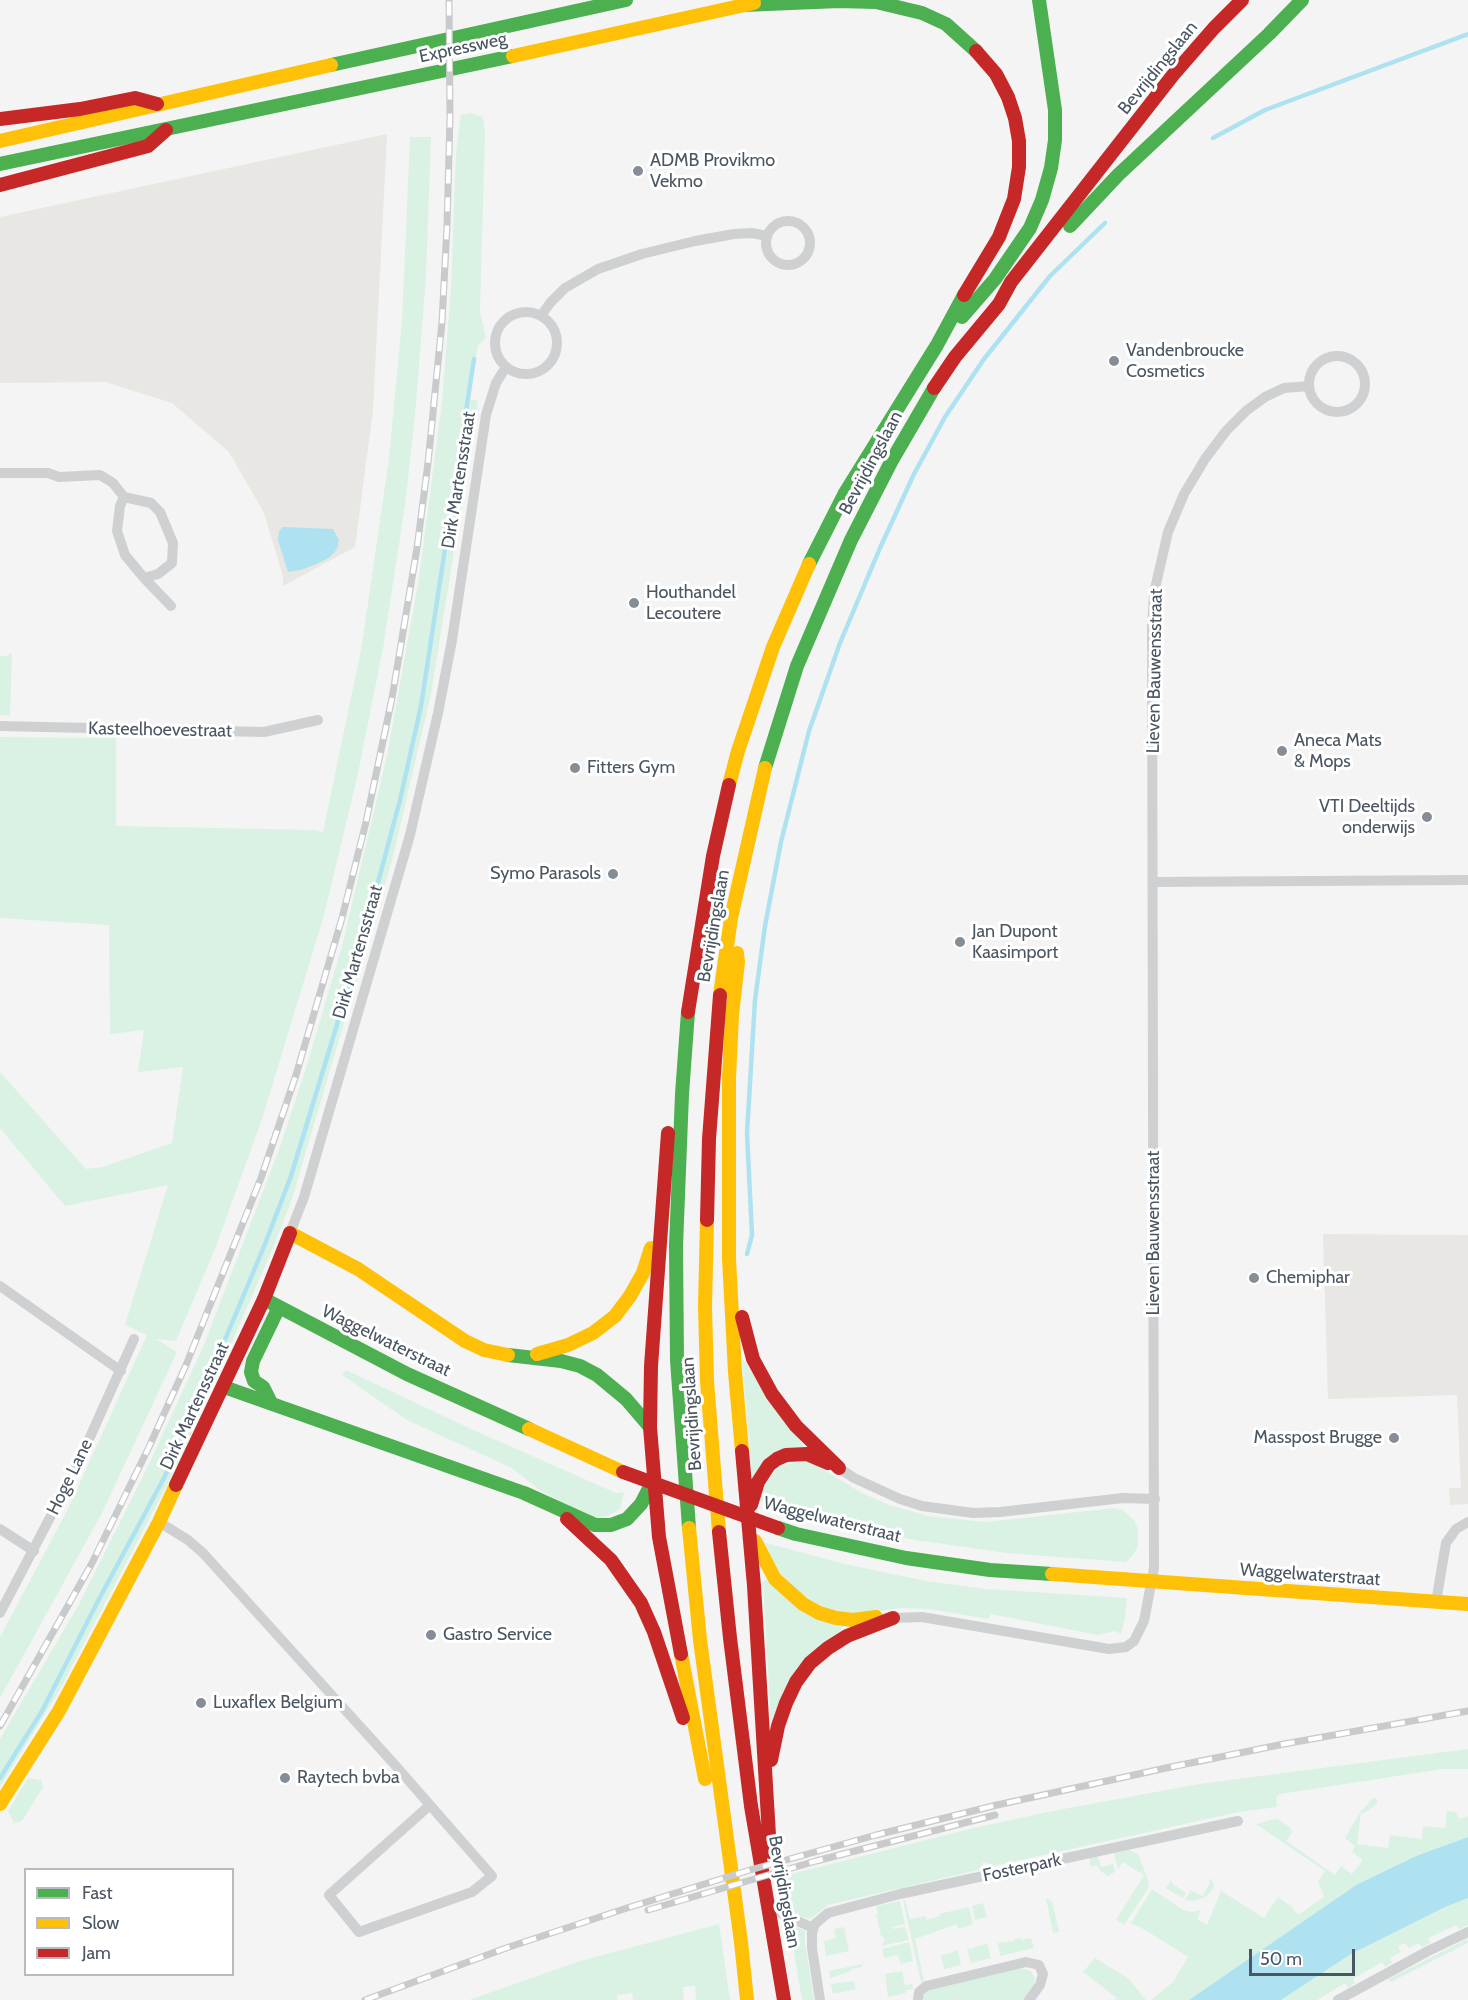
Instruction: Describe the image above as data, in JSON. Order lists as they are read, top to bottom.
{
  "streets": {
    "main road": [
      "Expressweg",
      "Bevrijdingslaan",
      "Dirk Martensstraat",
      "Waggelwaterstraat"
    ],
    "street": [
      "Lieven Bauwensstraat",
      "Kasteelhoevestraat",
      "Hoge Lane",
      "Fosterpark"
    ]
  },
  "crossings": [
    ["Dirk Martensstraat", "Waggelwaterstraat"],
    ["Lieven Bauwensstraat", "Waggelwaterstraat"]
  ],
  "places": [
    "ADMB Provikmo Vekmo",
    "Vandenbroucke Cosmetics",
    "Houthandel Lecoutere",
    "Aneca Mats & Mops",
    "Fitters Gym",
    "VTI Deeltijds onderwijs",
    "Symo Parasols",
    "Jan Dupont Kaasimport",
    "Chemiphar",
    "Masspost Brugge",
    "Gastro Service",
    "Luxaflex Belgium",
    "Raytech bvba"
  ],
  "legend": ["Fast", "Slow", "Jam"],
  "scale_bar": "50 m"
}
